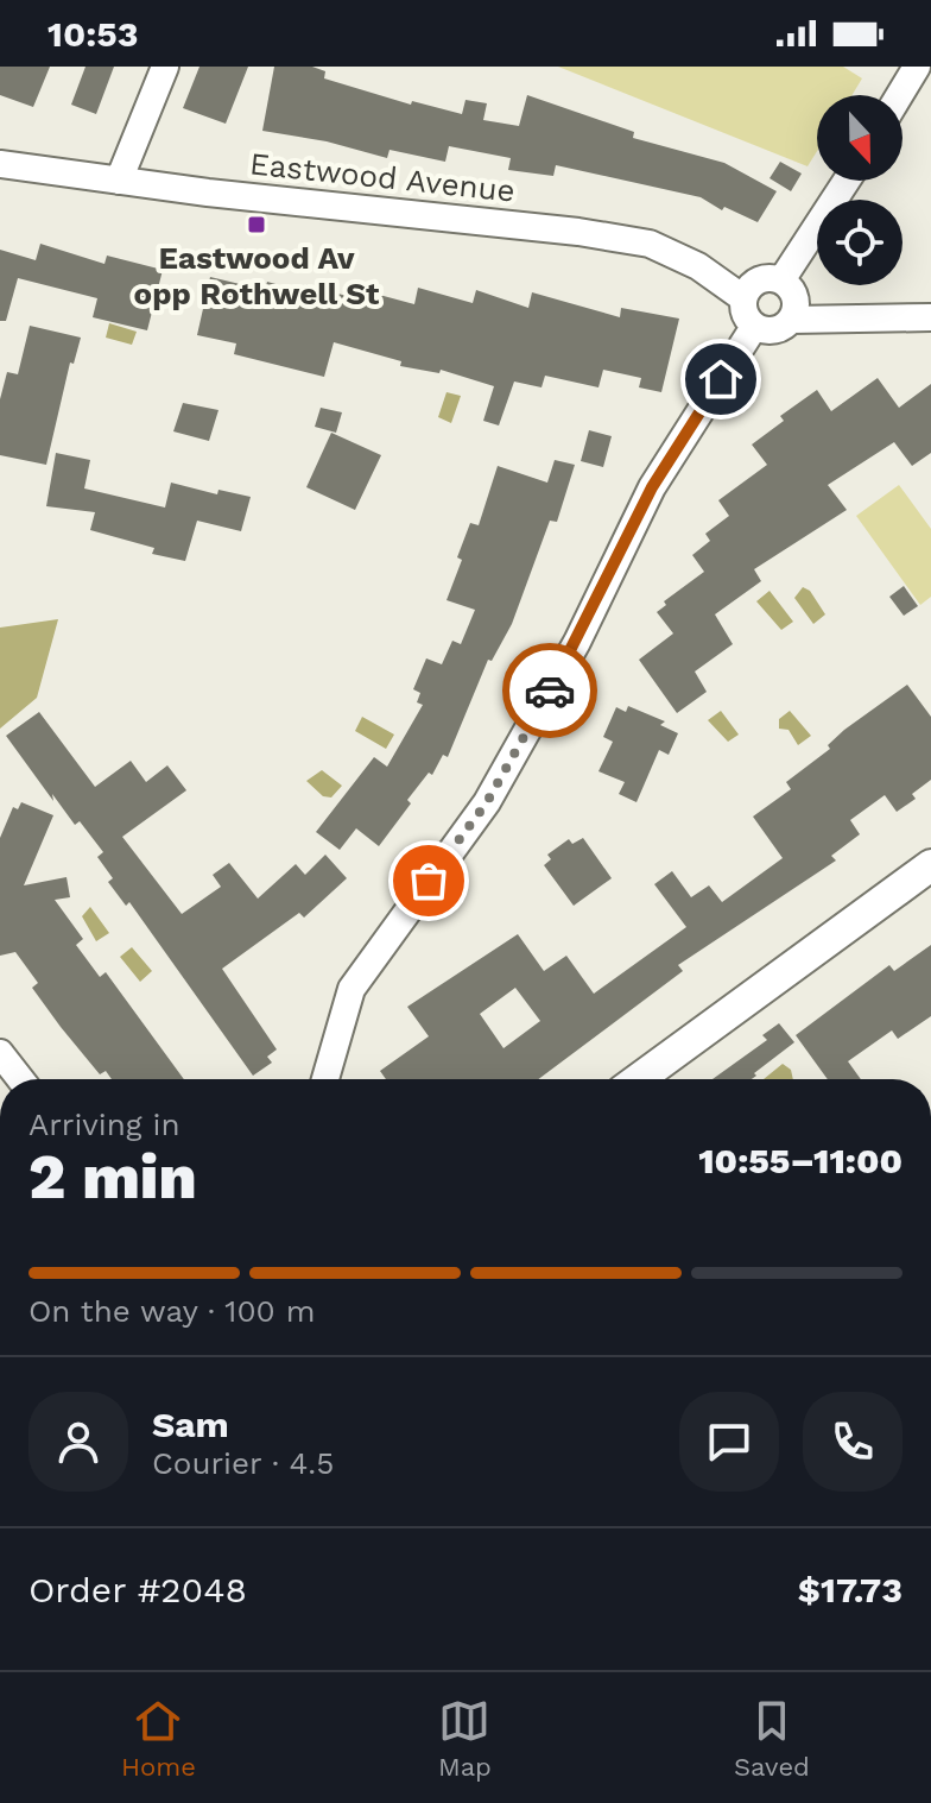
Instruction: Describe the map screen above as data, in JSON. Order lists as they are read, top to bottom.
{
  "streets": {
    "street": ["Eastwood Avenue"]
  },
  "places": {
    "transit": ["Eastwood Av opp Rothwell St"]
  },
  "north": "bottom",
  "page": {
    "status": "10:53",
    "heading": ["2 min", "Arriving in", "10:55–11:00"],
    "panel": [
      "Sam",
      "Courier · 4.5",
      "Order #2048",
      "$17.73"
    ],
    "bar": "On the way · 100 m",
    "tabs": ["Home", "Map", "Saved"]
  }
}
